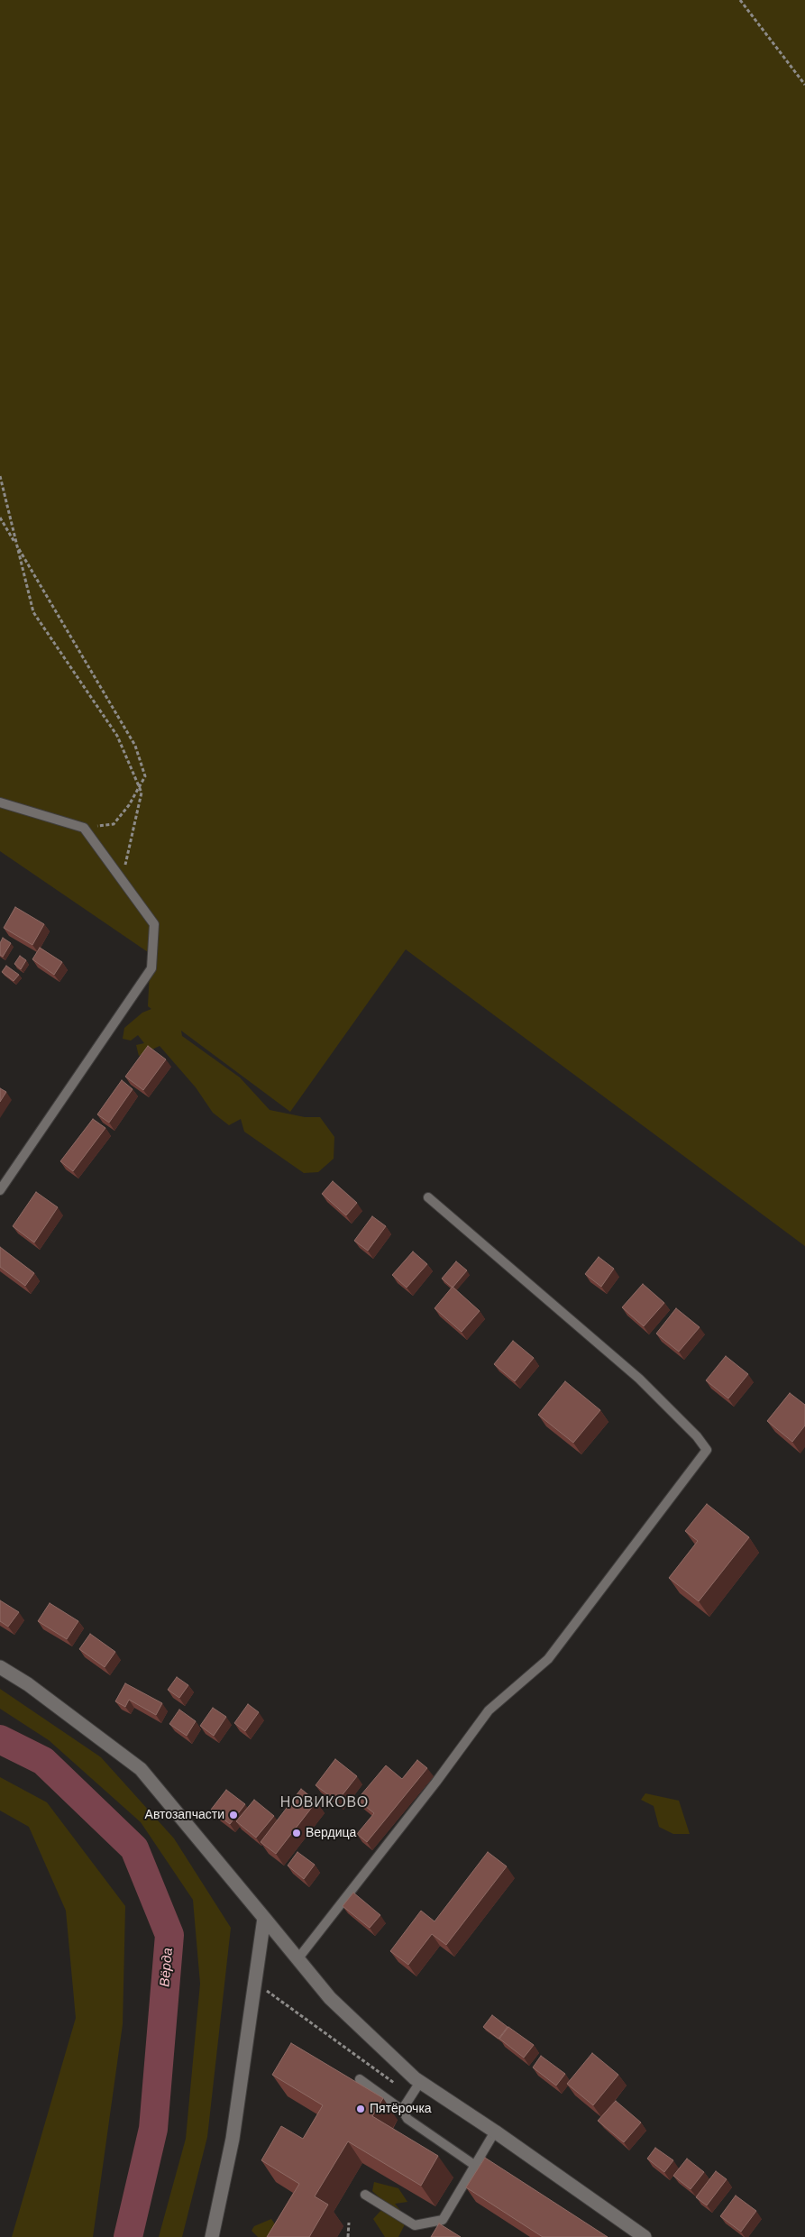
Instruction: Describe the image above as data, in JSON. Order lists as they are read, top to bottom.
{
  "districts": ["НОВИКОВО"],
  "water": ["Вёрда"],
  "places": ["Автозапчасти", "Вердица", "Пятёрочка"]
}
